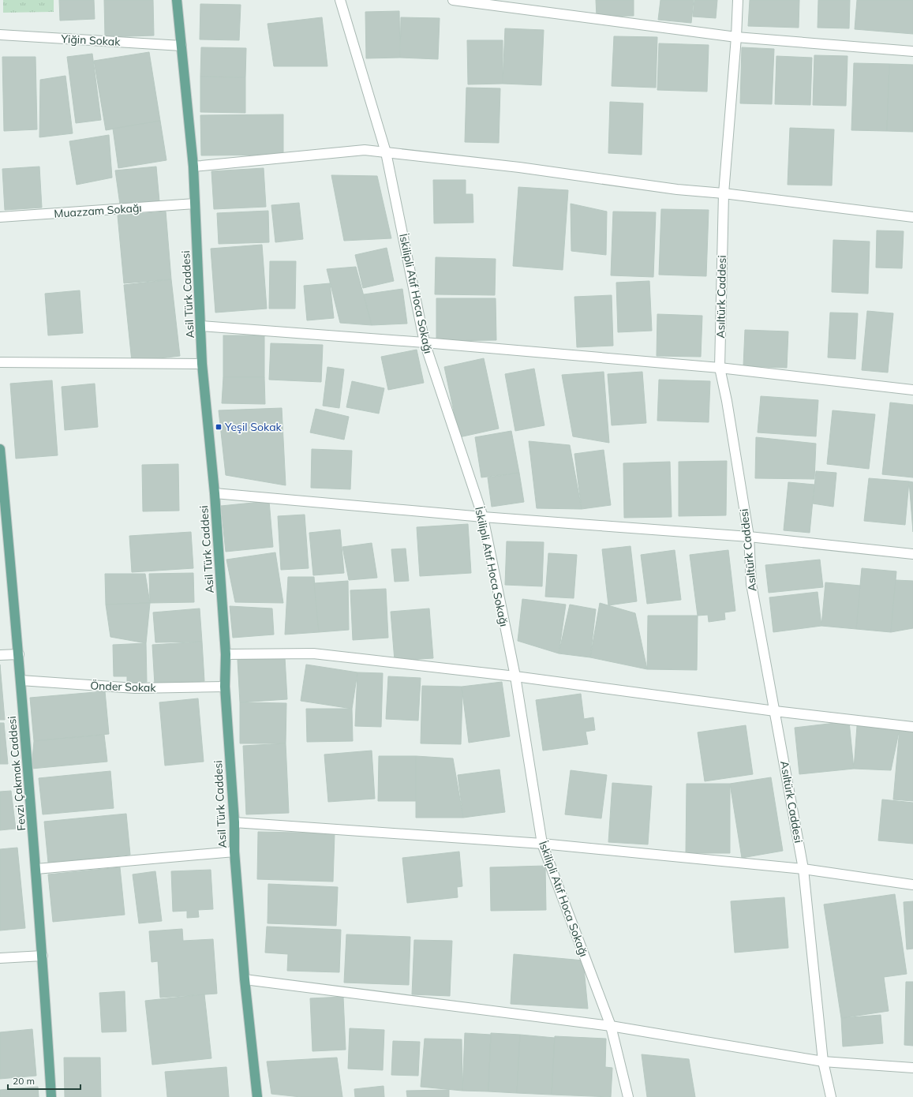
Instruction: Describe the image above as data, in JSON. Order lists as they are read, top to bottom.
{
  "streets": {
    "main road": ["Asil Türk Caddesi", "Fevzi Çakmak Caddesi"],
    "street": [
      "Yiğin Sokak",
      "Muazzam Sokağı",
      "İskilipli Atıf Hoca Sokağı",
      "Asıltürk Caddesi",
      "Önder Sokak"
    ]
  },
  "crossings": [
    ["Yiğin Sokak", "Asil Türk Caddesi"],
    ["Muazzam Sokağı", "Asil Türk Caddesi"],
    ["Asil Türk Caddesi", "Önder Sokak"],
    ["Önder Sokak", "Fevzi Çakmak Caddesi"]
  ],
  "places": {
    "transit": ["Yeşil Sokak"]
  },
  "scale_bar": "20 m"
}
